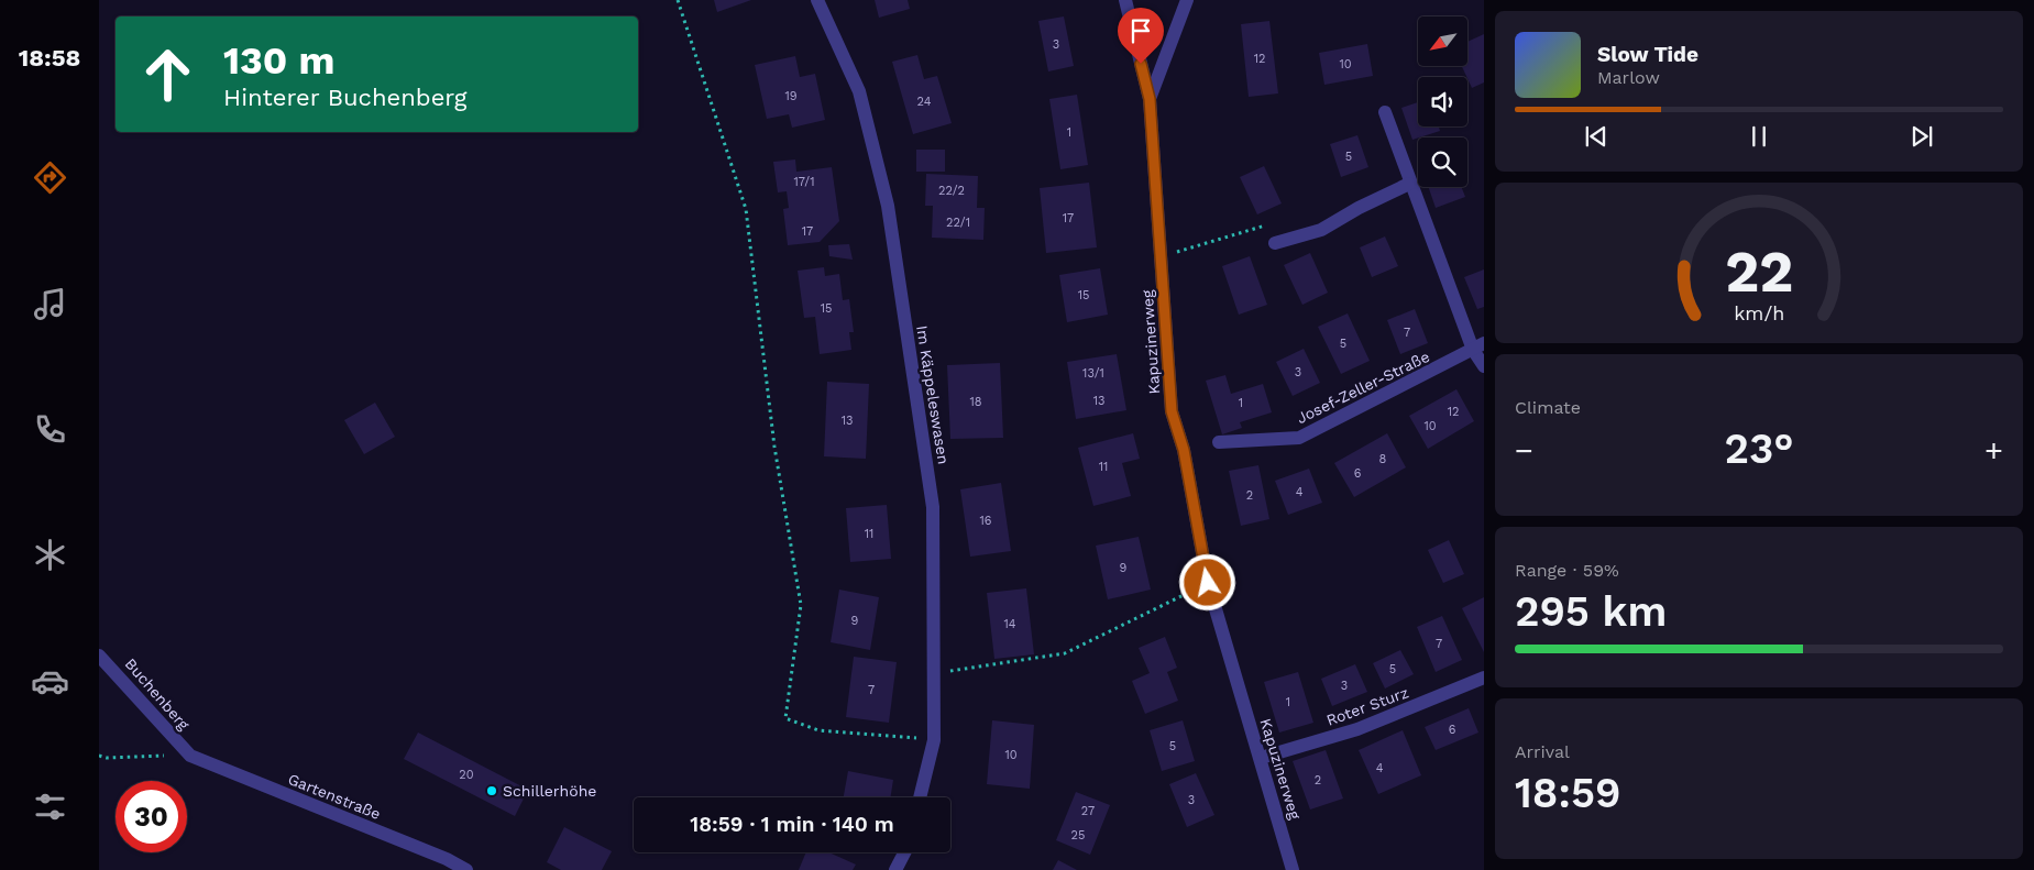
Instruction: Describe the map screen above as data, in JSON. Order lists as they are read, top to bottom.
{
  "streets": {
    "street": [
      "Kapuzinerweg",
      "Josef-Zeller-Straße",
      "Im Käppeleswasen",
      "Buchenberg",
      "Roter Sturz",
      "Gartenstraße"
    ]
  },
  "crossings": [
    ["Kapuzinerweg", "Roter Sturz"],
    ["Buchenberg", "Gartenstraße"]
  ],
  "places": ["Schillerhöhe"],
  "house_numbers": [
    "3",
    "12",
    "10",
    "19",
    "24",
    "1",
    "5",
    "17/1",
    "22/2",
    "17",
    "22/1",
    "17",
    "15",
    "15",
    "7",
    "5",
    "3",
    "13/1",
    "13",
    "18",
    "1",
    "12",
    "13",
    "10",
    "8",
    "11",
    "6",
    "4",
    "2",
    "16",
    "11",
    "9",
    "9",
    "14",
    "7",
    "5",
    "3",
    "7",
    "1",
    "6",
    "5",
    "10",
    "4",
    "20",
    "2",
    "3",
    "27",
    "25"
  ],
  "north": "bottom left",
  "page": {
    "tabs": "18:58",
    "turn": ["130 m", "Hinterer Buchenberg"],
    "song": ["Slow Tide", "Marlow"],
    "tile": [
      "Climate",
      ["Range · 59%", "295 km"],
      ["Arrival", "18:59"]
    ],
    "heat": ["−", "23°", "+"],
    "limit": "30",
    "trip": "18:59 · 1 min · 140 m",
    "gauge": ["22", "km/h"]
  }
}
